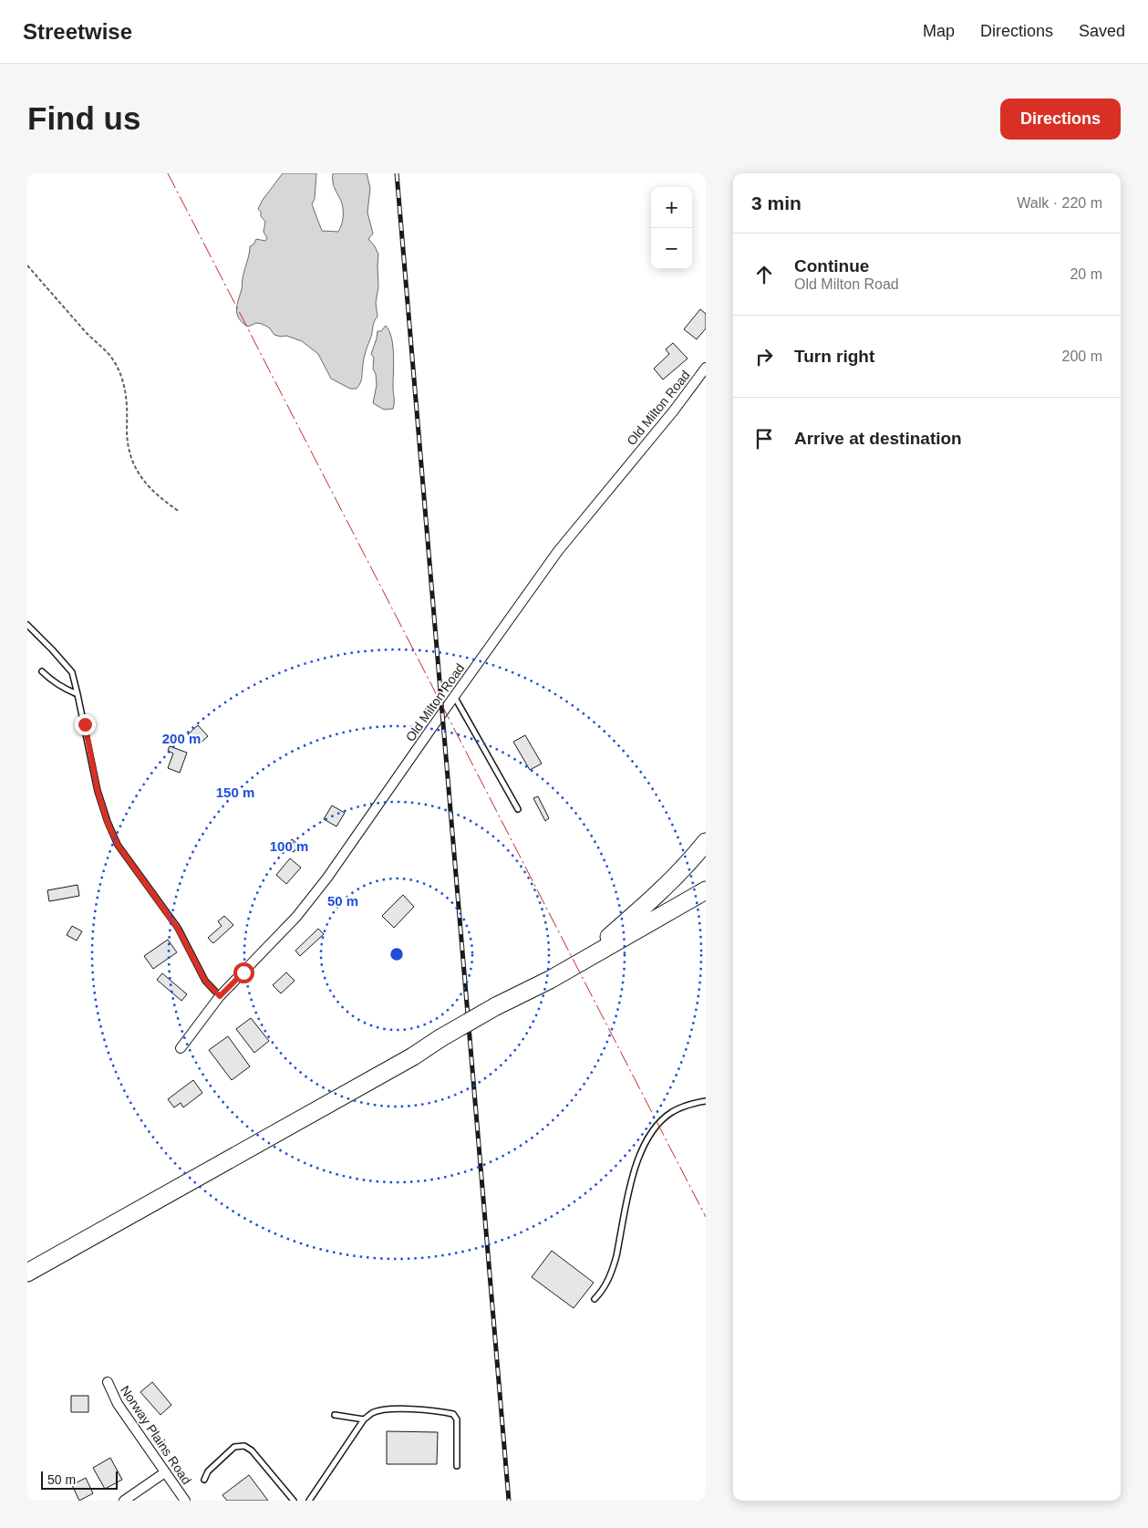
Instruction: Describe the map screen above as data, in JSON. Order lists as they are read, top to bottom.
{
  "streets": {
    "street": ["Old Milton Road", "Norway Plains Road"]
  },
  "scale_bar": "50 m",
  "page": {
    "header": "Streetwise",
    "nav": ["Map", "Directions", "Saved"],
    "buttons": "Directions",
    "title": "Find us",
    "heading": ["3 min", "Walk · 220 m"],
    "map_buttons": ["+", "−"],
    "list": [
      ["Continue", "Old Milton Road", "20 m"],
      ["Turn right", "200 m"],
      "Arrive at destination"
    ],
    "scale": "50 m"
  },
  "rings": [
    "200 m",
    "150 m",
    "100 m",
    "50 m"
  ]
}
